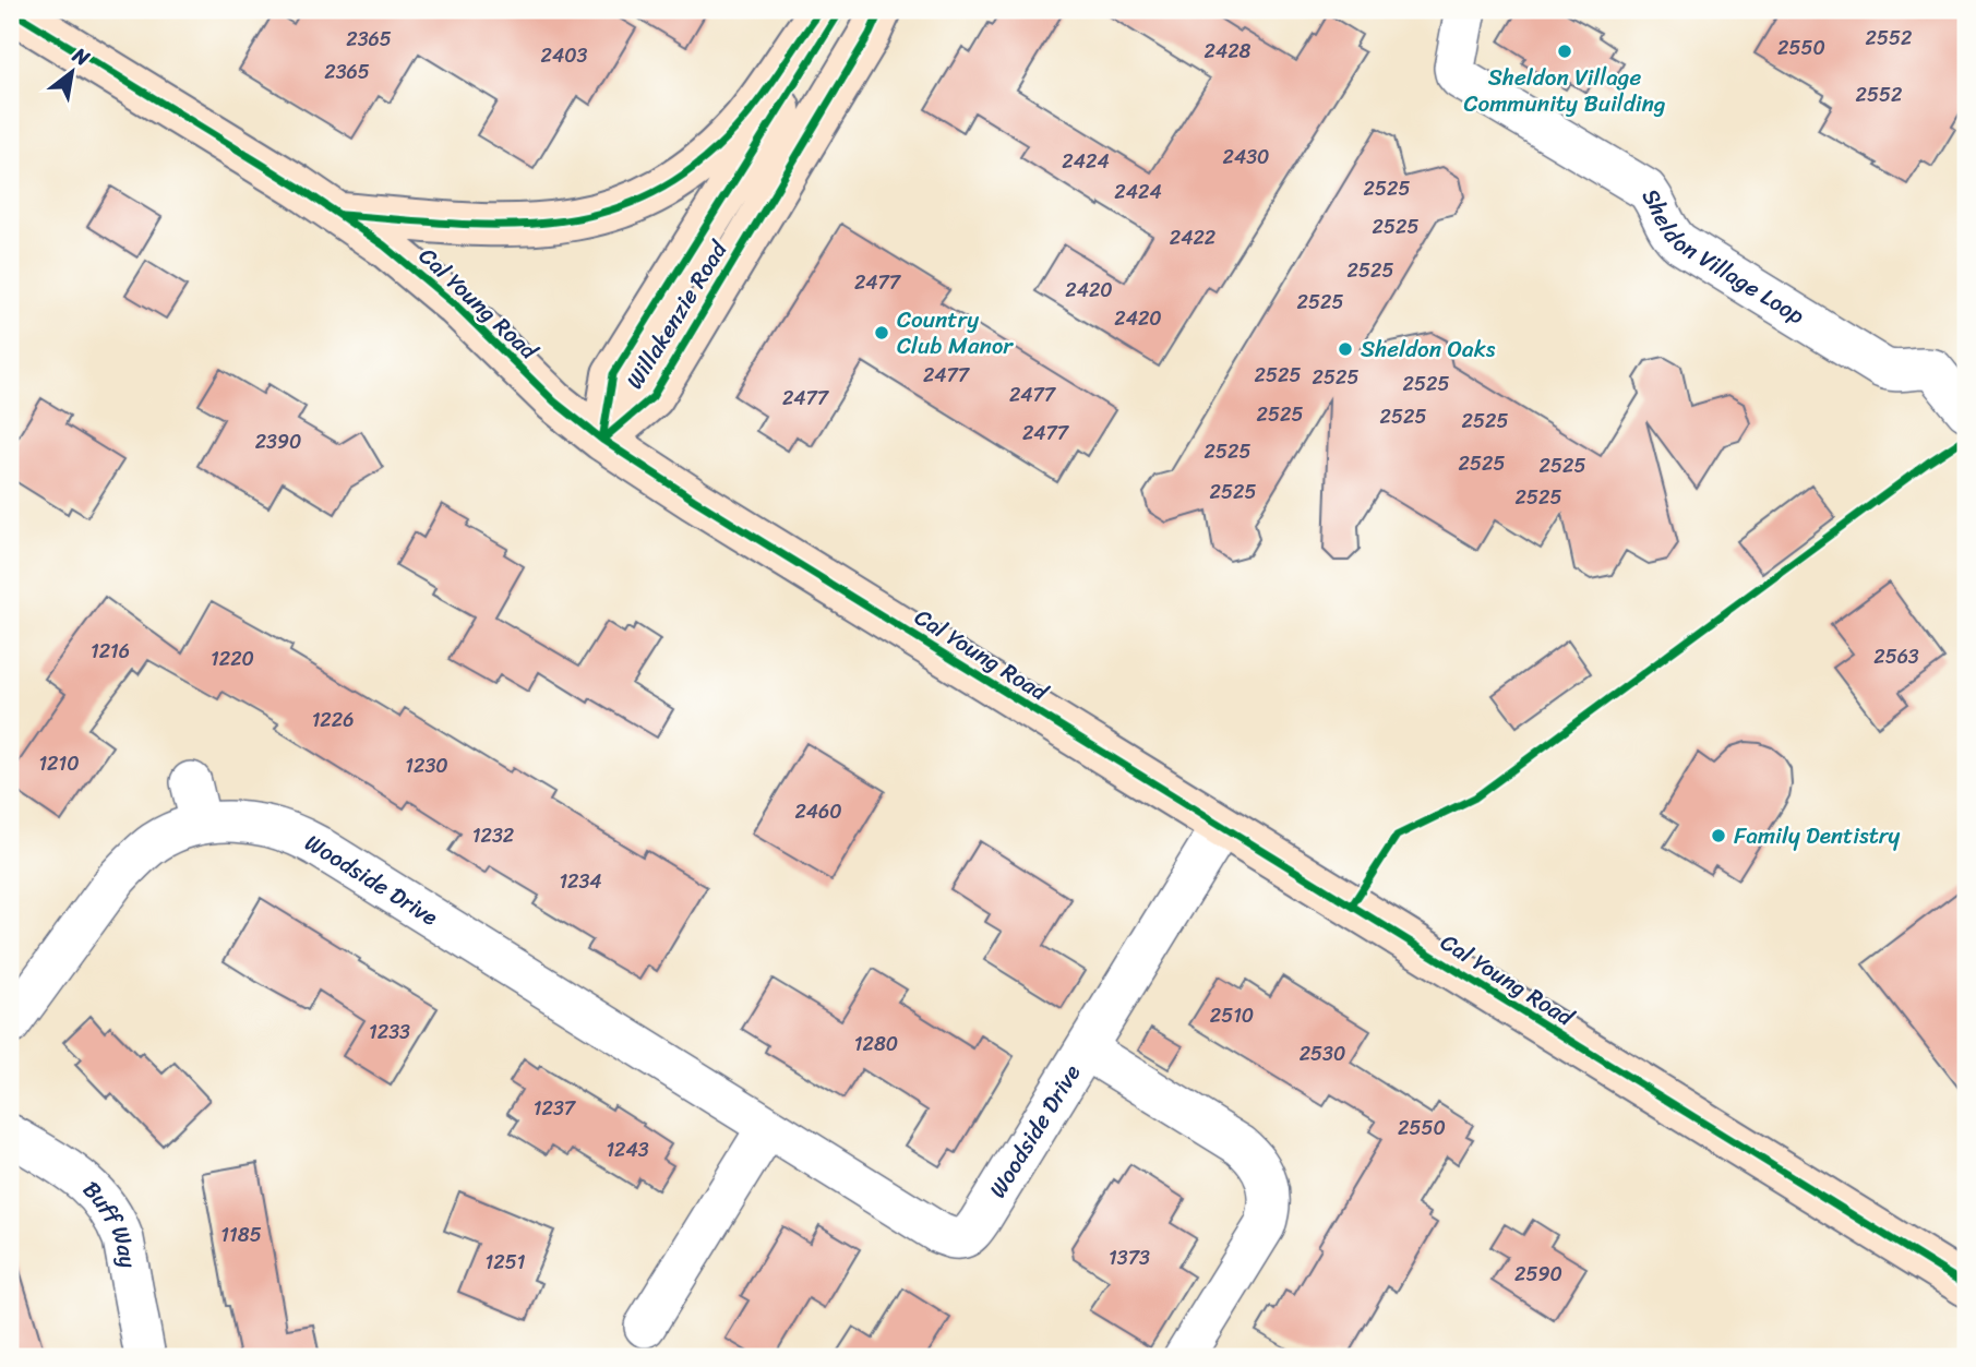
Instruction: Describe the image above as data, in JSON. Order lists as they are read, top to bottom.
{
  "streets": {
    "main road": ["Cal Young Road", "Willakenzie Road"],
    "street": ["Sheldon Village Loop", "Woodside Drive", "Buff Way"]
  },
  "crossings": [
    ["Cal Young Road", "Willakenzie Road"],
    ["Cal Young Road", "Woodside Drive"]
  ],
  "places": [
    "Sheldon Village Community Building",
    "Country Club Manor",
    "Sheldon Oaks",
    "Family Dentistry"
  ],
  "house_numbers": [
    "2552",
    "2365",
    "2550",
    "2428",
    "2403",
    "2365",
    "2552",
    "2430",
    "2424",
    "2525",
    "2424",
    "2525",
    "2422",
    "2525",
    "2477",
    "2420",
    "2525",
    "2420",
    "2477",
    "2525",
    "2525",
    "2525",
    "2477",
    "2477",
    "2525",
    "2525",
    "2525",
    "2477",
    "2390",
    "2525",
    "2525",
    "2525",
    "2525",
    "2525",
    "1216",
    "2563",
    "1220",
    "1226",
    "1210",
    "1230",
    "2460",
    "1232",
    "1234",
    "2510",
    "1233",
    "1280",
    "2530",
    "1237",
    "2550",
    "1243",
    "1185",
    "1373",
    "1251",
    "2590"
  ],
  "north": "top right"
}
